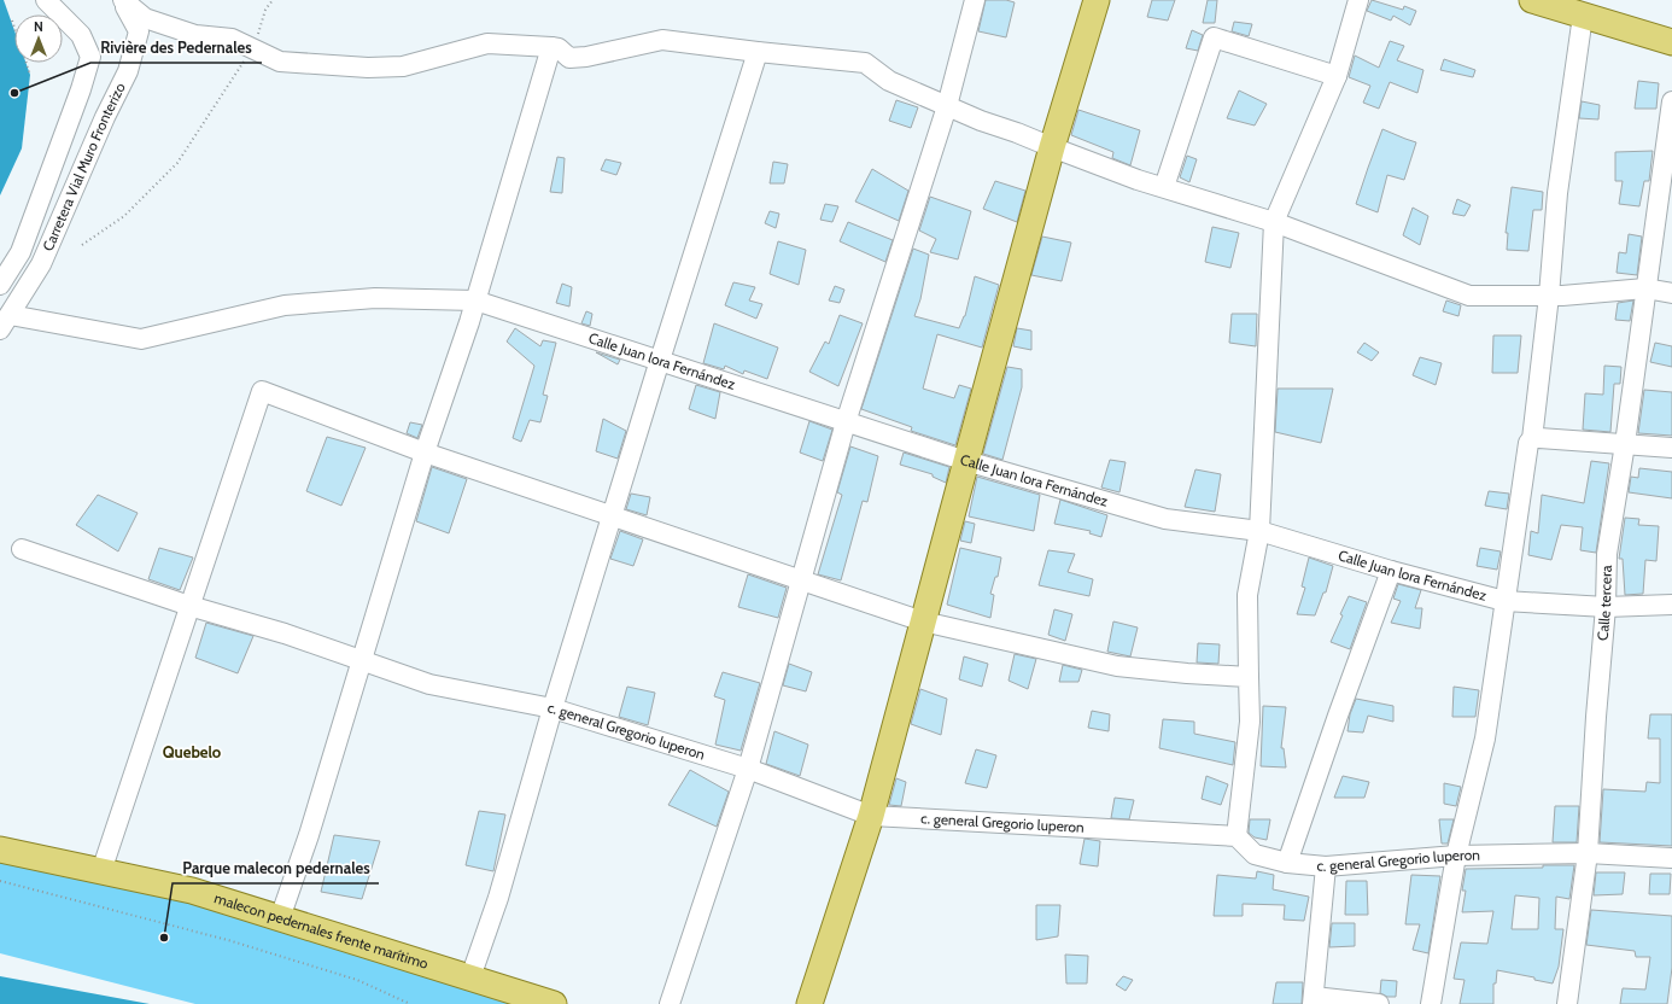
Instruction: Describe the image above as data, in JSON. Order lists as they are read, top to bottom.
{
  "streets": {
    "main road": ["malecon pedernales frente marítimo"],
    "street": [
      "Carretera Vial Muro Fronterizo",
      "Calle Juan lora Fernández",
      "Calle tercera",
      "c. general Gregorio luperon"
    ]
  },
  "crossings": [
    ["Carretera Vial Muro Fronterizo", "Calle Juan lora Fernández"],
    ["Calle Juan lora Fernández", "Calle tercera"],
    ["Calle tercera", "c. general Gregorio luperon"]
  ],
  "districts": ["Quebelo"],
  "places": ["Rivière des Pedernales", "Parque malecon pedernales"],
  "north": "top"
}
